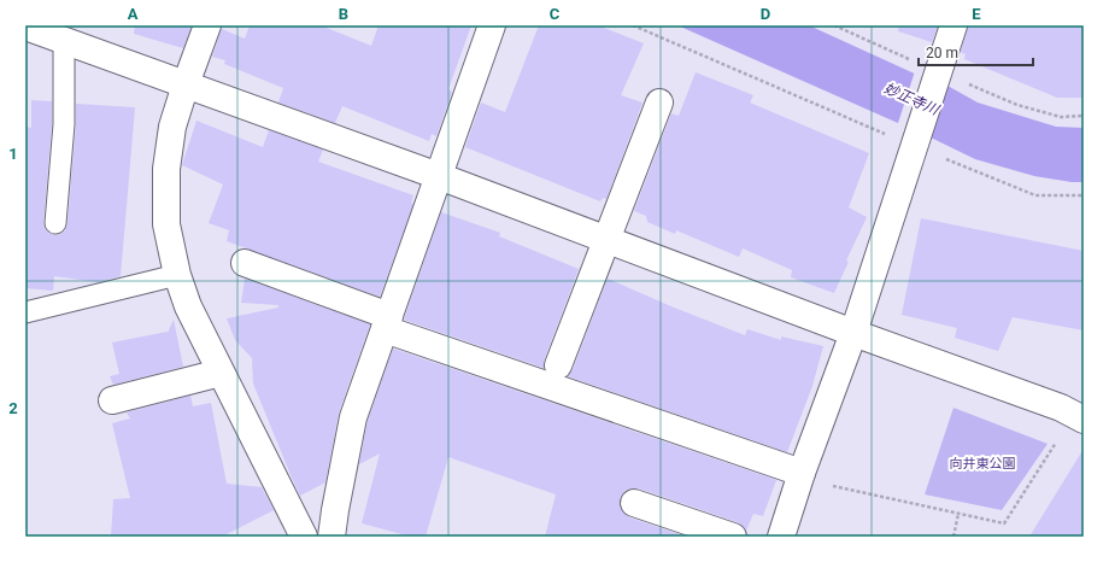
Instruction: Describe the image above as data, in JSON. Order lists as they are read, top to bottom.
{
  "water": ["妙正寺川"],
  "parks": ["向井東公園"],
  "scale_bar": "20 m",
  "grid": {
    "columns": [
      "A",
      "B",
      "C",
      "D",
      "E"
    ],
    "rows": ["1", "2"]
  }
}
